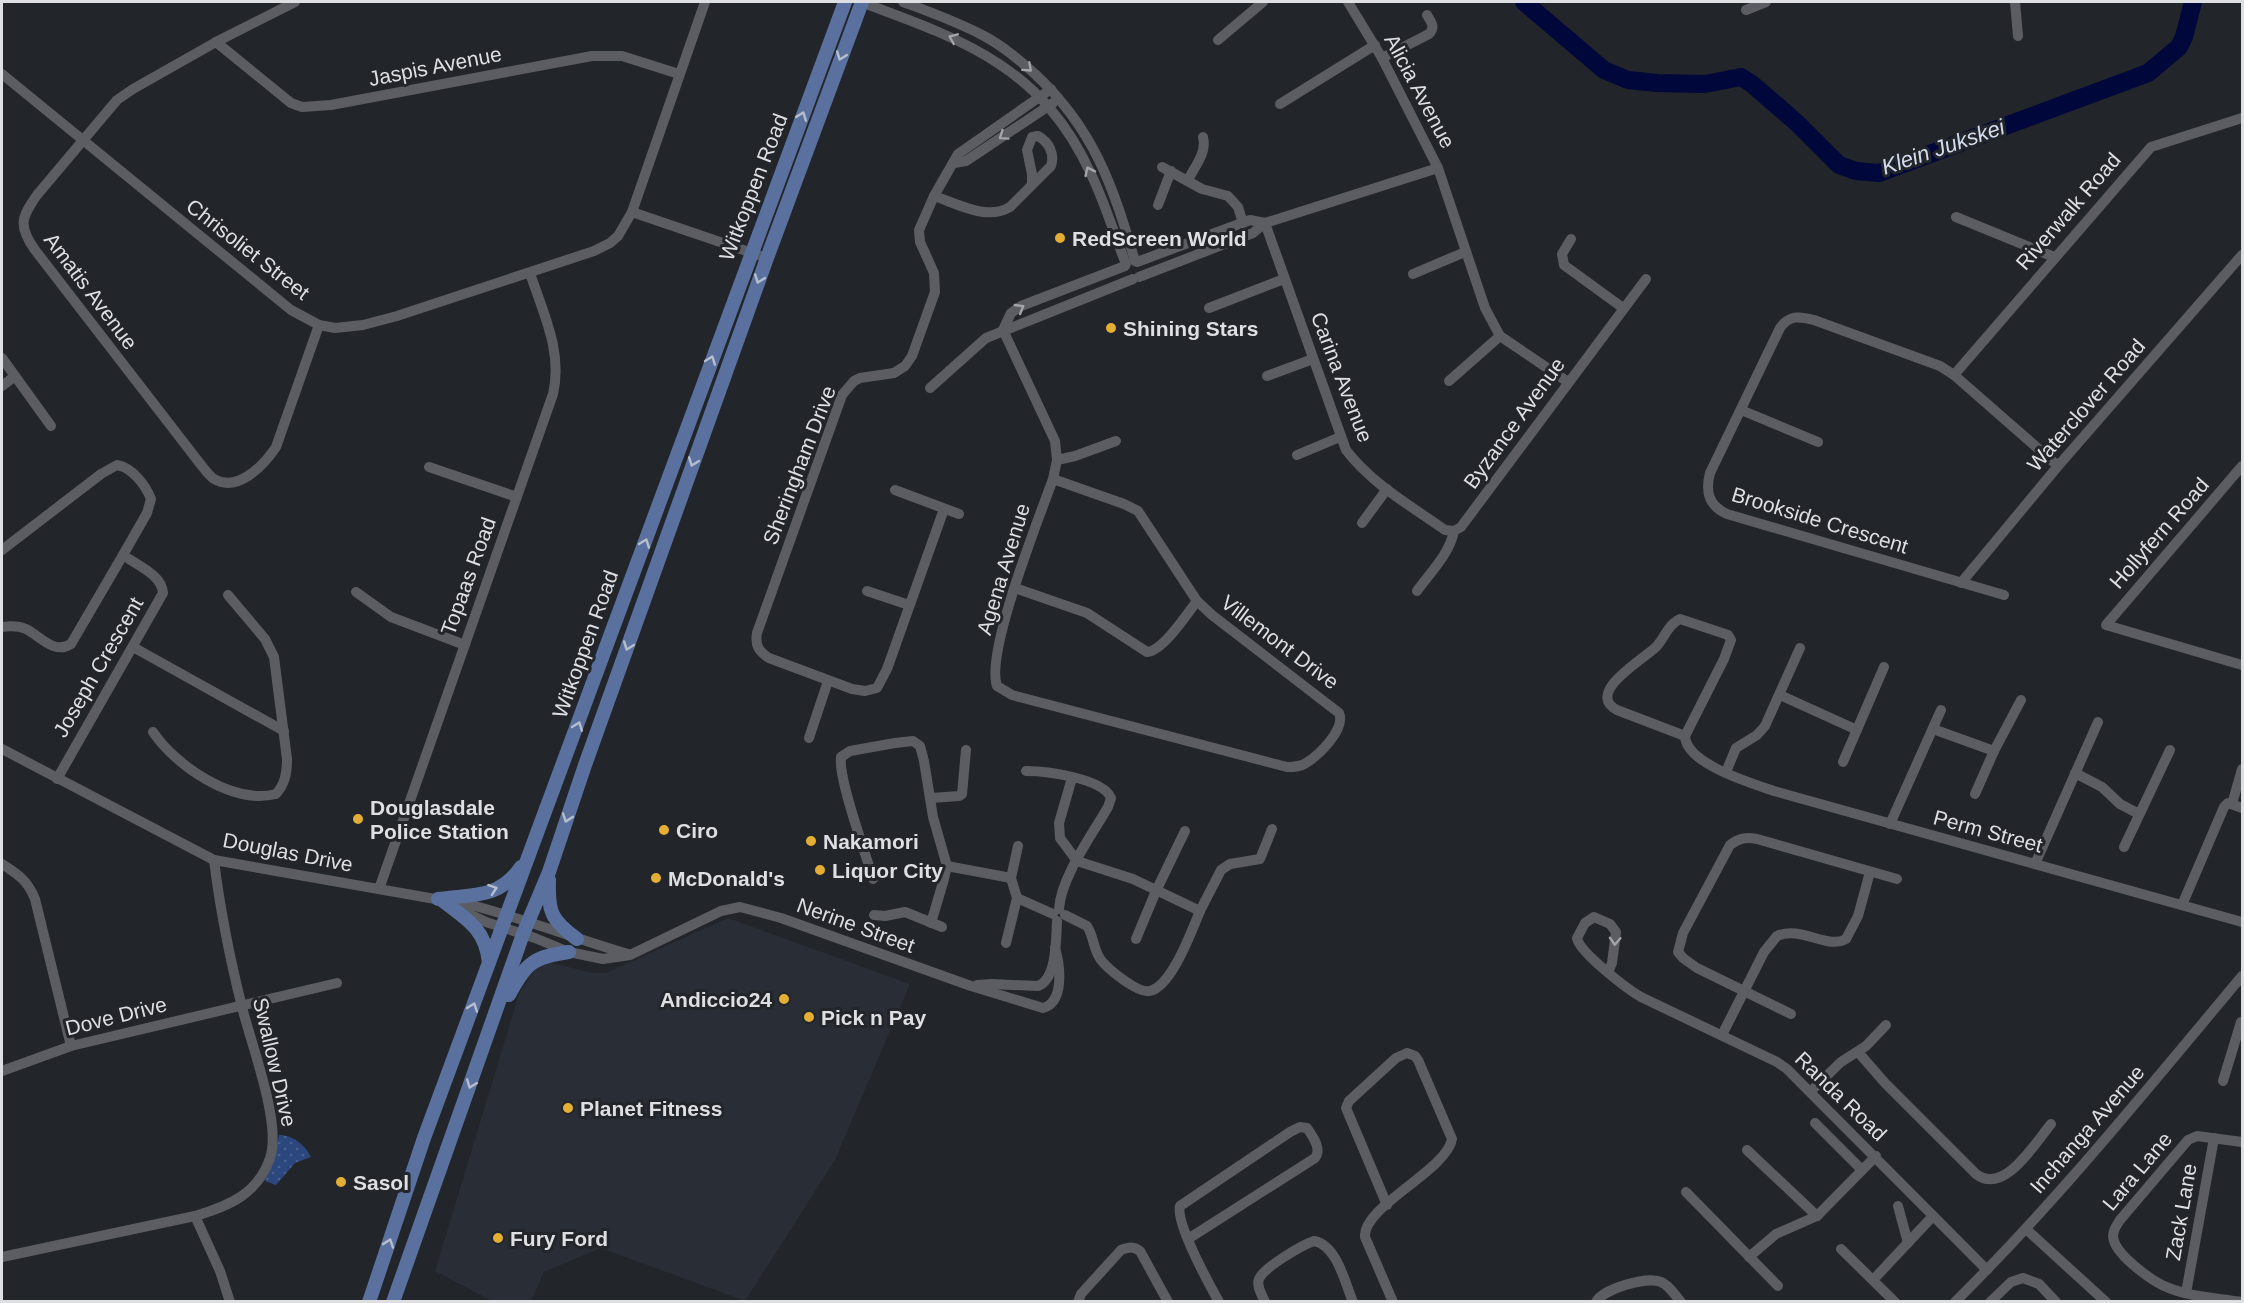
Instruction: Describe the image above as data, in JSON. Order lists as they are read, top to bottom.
{
  "streets": {
    "main road": ["Witkoppen Road"],
    "street": [
      "Jaspis Avenue",
      "Alicia Avenue",
      "Riverwalk Road",
      "Chrisoliet Street",
      "Amatis Avenue",
      "Carina Avenue",
      "Waterclover Road",
      "Byzance Avenue",
      "Sheringham Drive",
      "Brookside Crescent",
      "Hollyfern Road",
      "Agena Avenue",
      "Topaas Road",
      "Villemont Drive",
      "Joseph Crescent",
      "Perm Street",
      "Douglas Drive",
      "Nerine Street",
      "Dove Drive",
      "Swallow Drive",
      "Randa Road",
      "Inchanga Avenue",
      "Lara Lane",
      "Zack Lane"
    ]
  },
  "crossings": [
    ["Jaspis Avenue", "Chrisoliet Street"],
    ["Jaspis Avenue", "Amatis Avenue"],
    ["Witkoppen Road", "Douglas Drive"],
    ["Witkoppen Road", "Nerine Street"],
    ["Riverwalk Road", "Brookside Crescent"],
    ["Chrisoliet Street", "Amatis Avenue"],
    ["Chrisoliet Street", "Topaas Road"],
    ["Carina Avenue", "Byzance Avenue"],
    ["Waterclover Road", "Brookside Crescent"],
    ["Agena Avenue", "Villemont Drive"],
    ["Topaas Road", "Douglas Drive"],
    ["Joseph Crescent", "Douglas Drive"],
    ["Douglas Drive", "Nerine Street"],
    ["Douglas Drive", "Swallow Drive"],
    ["Dove Drive", "Swallow Drive"],
    ["Randa Road", "Inchanga Avenue"],
    ["Lara Lane", "Zack Lane"]
  ],
  "water": ["Klein Jukskei"],
  "places": [
    "RedScreen World",
    "Shining Stars",
    "Douglasdale Police Station",
    "Ciro",
    "Nakamori",
    "Liquor City",
    "McDonald's",
    "Andiccio24",
    "Pick n Pay",
    "Planet Fitness",
    "Sasol",
    "Fury Ford"
  ]
}
